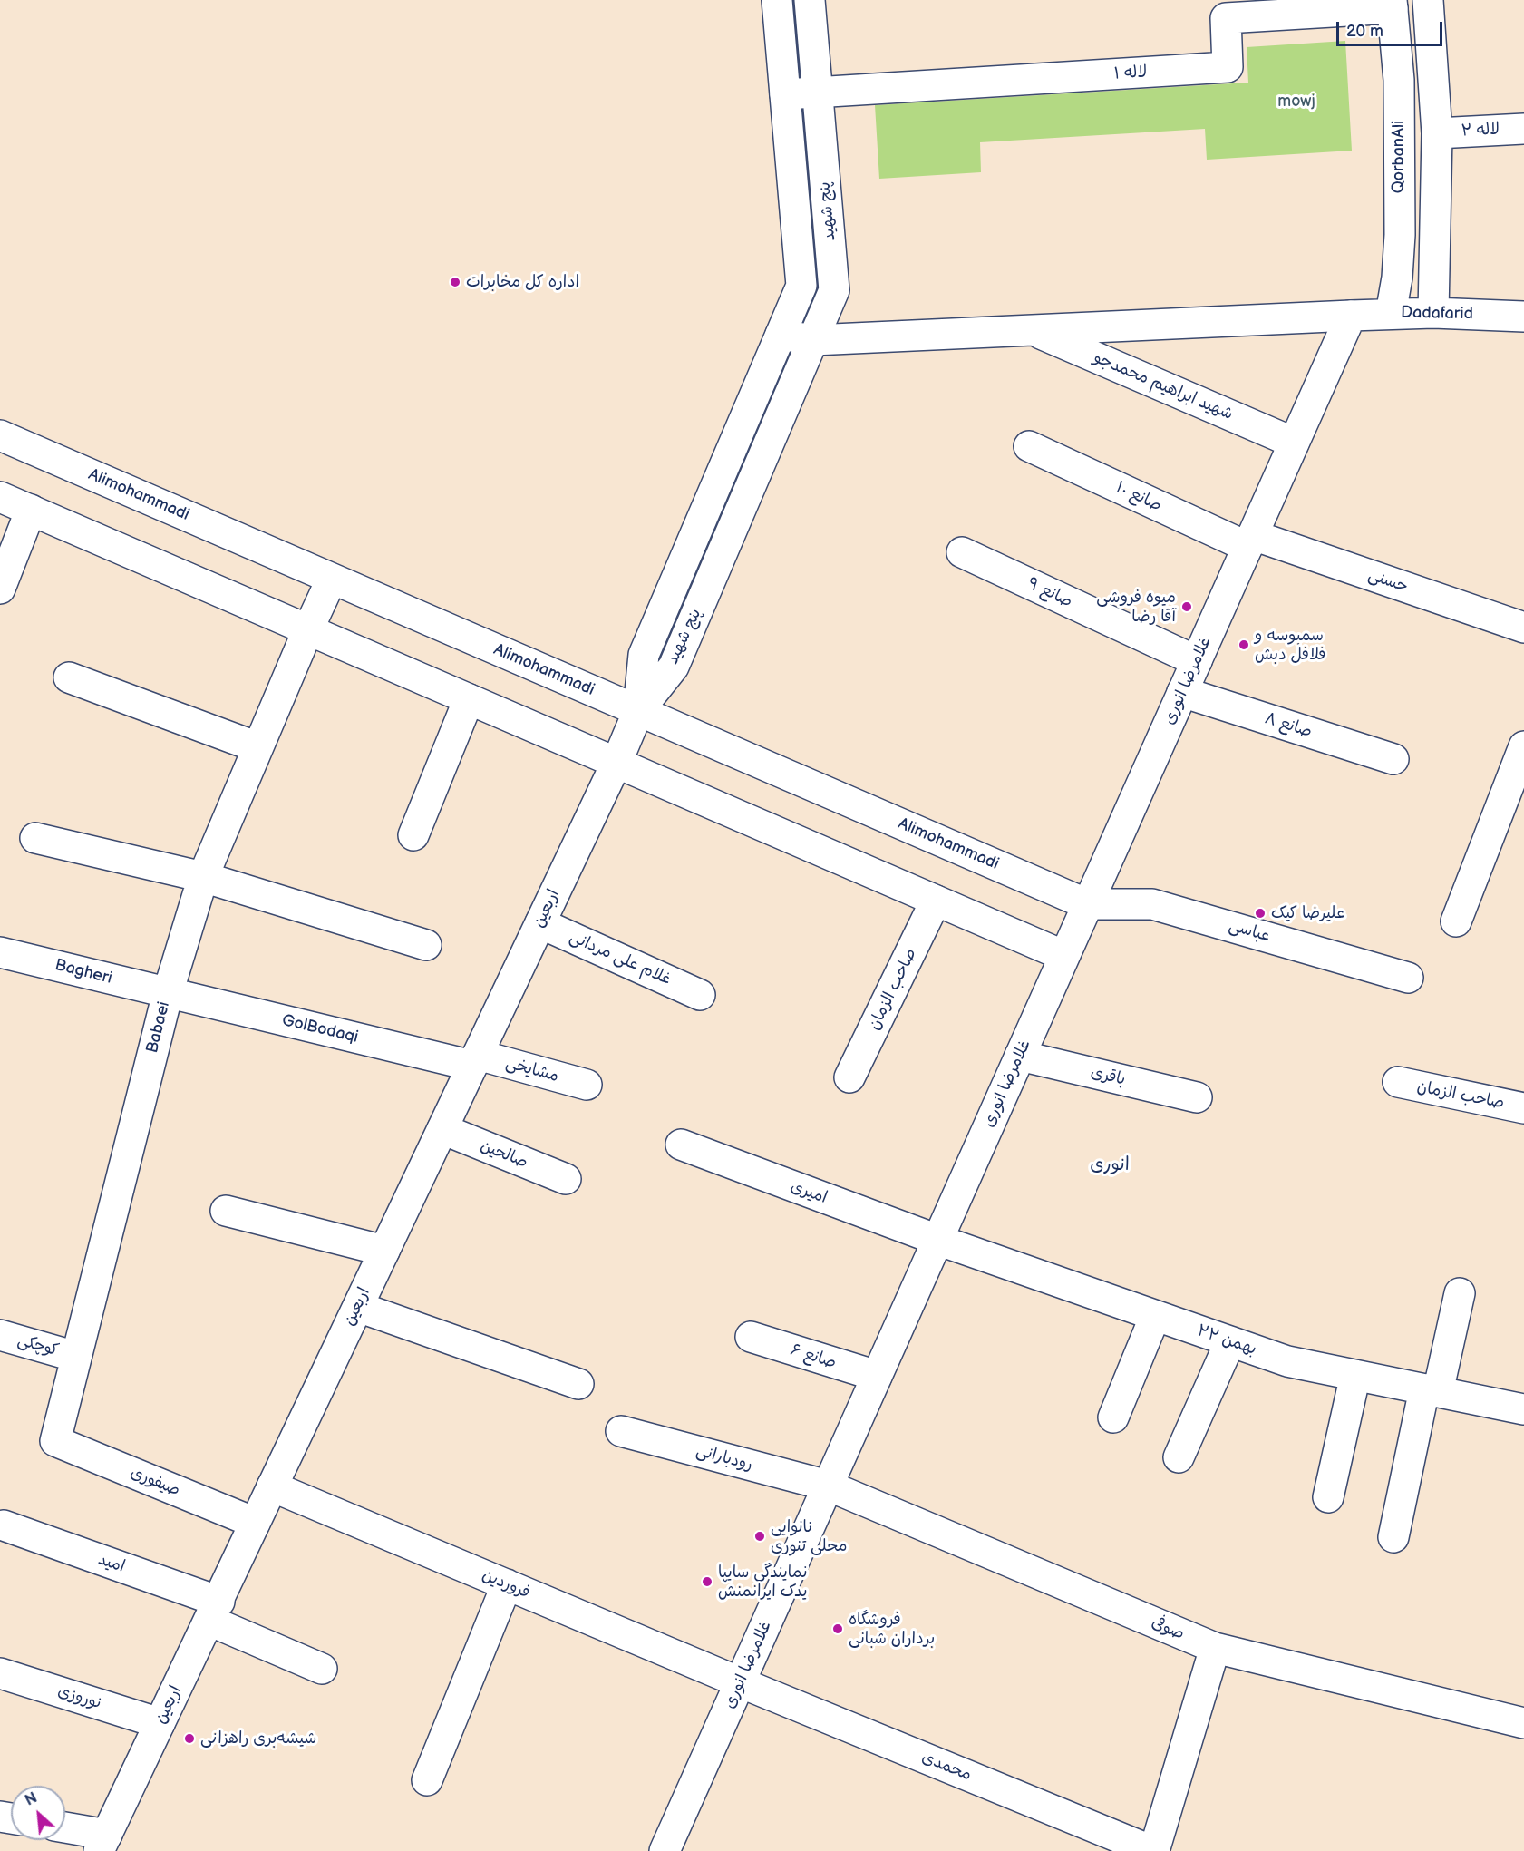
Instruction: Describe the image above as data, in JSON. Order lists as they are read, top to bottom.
{
  "streets": {
    "street": [
      "لاله ۱",
      "لاله ۲",
      "QorbanAli",
      "پنج شهید",
      "Dadafarid",
      "شهید ابراهیم محمدجو",
      "Alimohammadi",
      "صانع ۱۰",
      "حسنی",
      "صانع ۹",
      "غلامرضا انوری",
      "صانع ۸",
      "اربعین",
      "عباسی",
      "غلام علی مردانی",
      "Bagheri",
      "صاحب الزمان",
      "Babaei",
      "GolBodaqi",
      "مشایخی",
      "باقری",
      "صالحین",
      "امیری",
      "۲۲ بهمن",
      "کوچکی",
      "صانع ۶",
      "رودبارانی",
      "صیفوری",
      "امید",
      "فروردین",
      "صوفی",
      "نوروزی",
      "محمدی"
    ]
  },
  "crossings": [
    ["لاله ۱", "QorbanAli"],
    ["لاله ۱", "پنج شهید"],
    ["QorbanAli", "Dadafarid"],
    ["پنج شهید", "Dadafarid"],
    ["پنج شهید", "Alimohammadi"],
    ["پنج شهید", "اربعین"],
    ["Dadafarid", "شهید ابراهیم محمدجو"],
    ["Dadafarid", "غلامرضا انوری"],
    ["شهید ابراهیم محمدجو", "غلامرضا انوری"],
    ["Alimohammadi", "غلامرضا انوری"],
    ["Alimohammadi", "اربعین"],
    ["Alimohammadi", "عباسی"],
    ["Alimohammadi", "Babaei"],
    ["صانع ۱۰", "حسنی"],
    ["صانع ۱۰", "غلامرضا انوری"],
    ["حسنی", "غلامرضا انوری"],
    ["صانع ۹", "غلامرضا انوری"],
    ["غلامرضا انوری", "صانع ۸"],
    ["غلامرضا انوری", "عباسی"],
    ["غلامرضا انوری", "باقری"],
    ["غلامرضا انوری", "امیری"],
    ["غلامرضا انوری", "۲۲ بهمن"],
    ["غلامرضا انوری", "صانع ۶"],
    ["غلامرضا انوری", "رودبارانی"],
    ["غلامرضا انوری", "فروردین"],
    ["غلامرضا انوری", "صوفی"],
    ["غلامرضا انوری", "محمدی"],
    ["اربعین", "غلام علی مردانی"],
    ["اربعین", "GolBodaqi"],
    ["اربعین", "مشایخی"],
    ["اربعین", "صالحین"],
    ["اربعین", "صیفوری"],
    ["اربعین", "امید"],
    ["اربعین", "فروردین"],
    ["اربعین", "نوروزی"],
    ["Bagheri", "Babaei"],
    ["Bagheri", "GolBodaqi"],
    ["Babaei", "GolBodaqi"],
    ["Babaei", "کوچکی"],
    ["Babaei", "صیفوری"],
    ["GolBodaqi", "مشایخی"],
    ["امیری", "۲۲ بهمن"],
    ["رودبارانی", "صوفی"],
    ["فروردین", "محمدی"]
  ],
  "districts": ["انوری"],
  "parks": ["mowj"],
  "places": [
    "اداره کل مخابرات",
    "میوه فروشی آقا رضا",
    "سمبوسه و فلافل دبش",
    "علیرضا کیک",
    "نانوایی محلی تنوری",
    "نمایندگی سایپا یدک ایرانمنش",
    "فروشگاه برداران شبانی",
    "شیشه‌بری راهزانی"
  ],
  "scale_bar": "20 m",
  "north": "top left"
}
